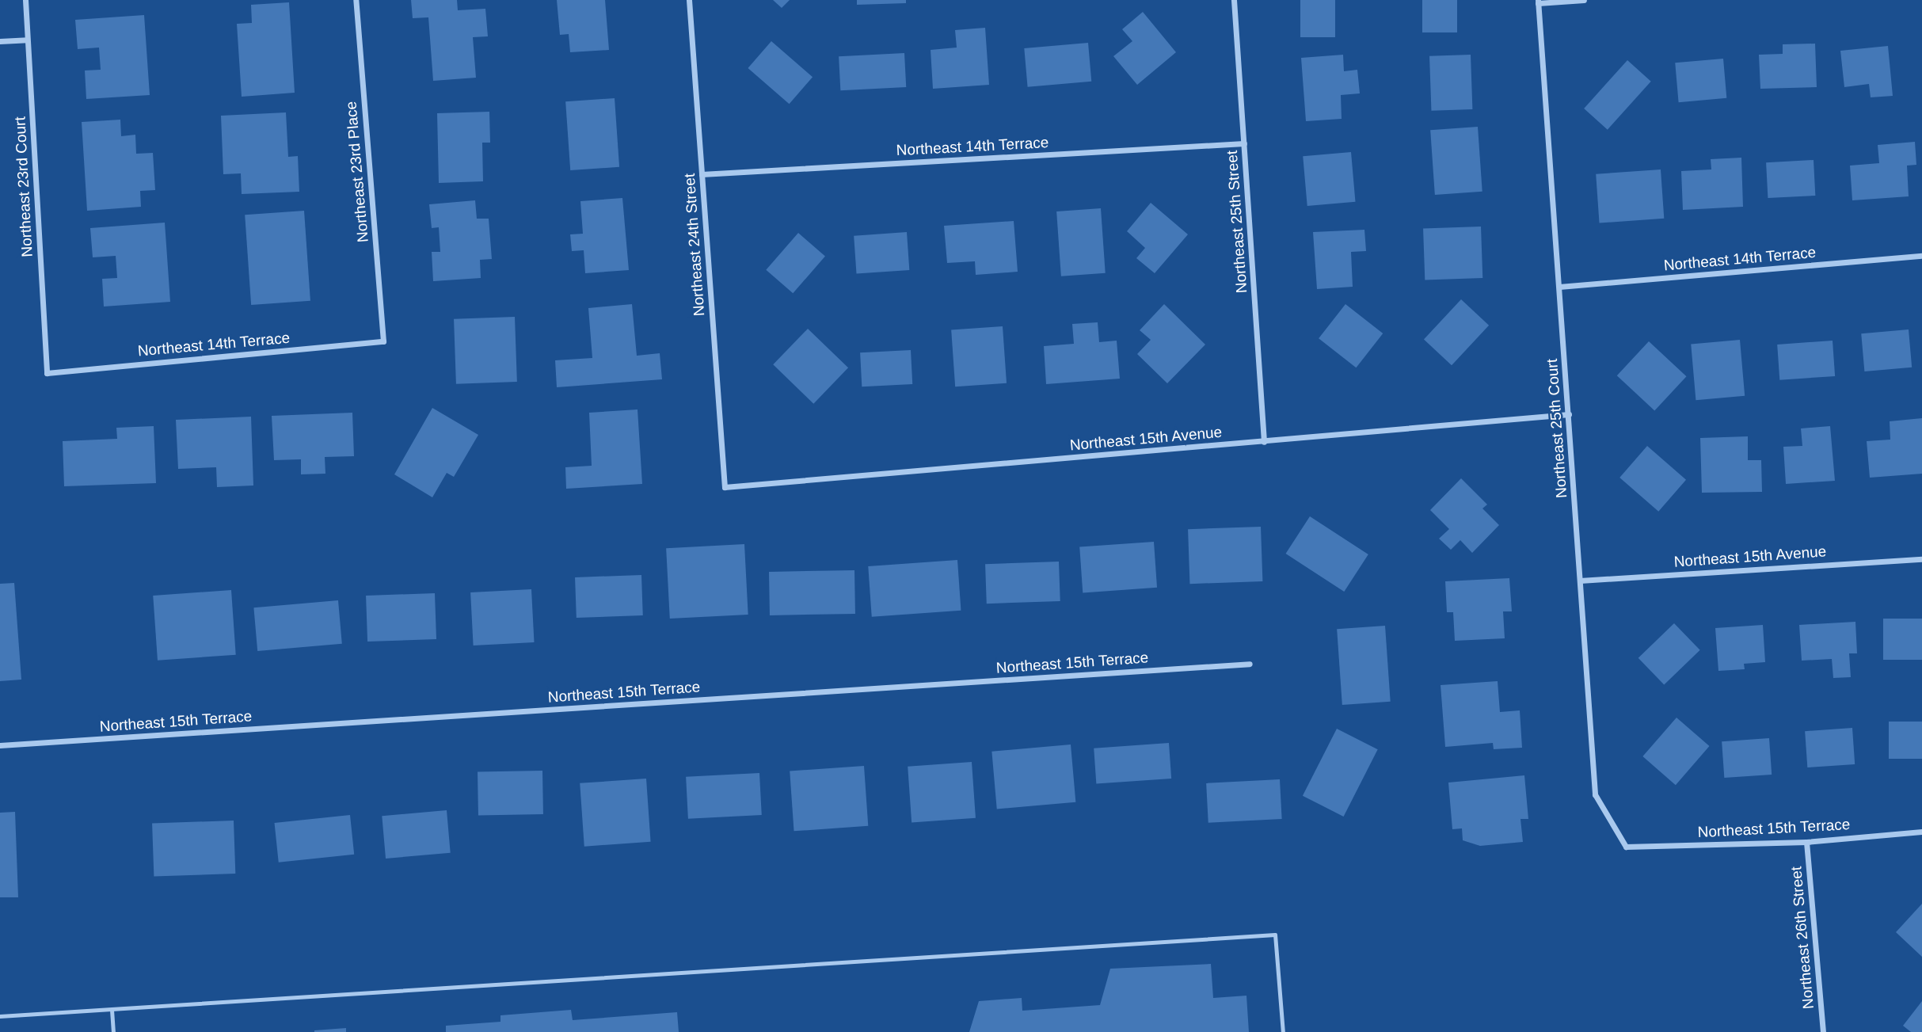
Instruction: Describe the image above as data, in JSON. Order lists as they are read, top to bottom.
{
  "streets": {
    "street": [
      "Northeast 14th Terrace",
      "Northeast 23rd Place",
      "Northeast 23rd Court",
      "Northeast 25th Street",
      "Northeast 24th Street",
      "Northeast 25th Court",
      "Northeast 15th Avenue",
      "Northeast 15th Terrace",
      "Northeast 26th Street"
    ]
  },
  "crossings": [
    ["Northeast 14th Terrace", "Northeast 23rd Place"],
    ["Northeast 14th Terrace", "Northeast 23rd Court"],
    ["Northeast 14th Terrace", "Northeast 25th Street"],
    ["Northeast 14th Terrace", "Northeast 24th Street"],
    ["Northeast 14th Terrace", "Northeast 25th Court"],
    ["Northeast 25th Street", "Northeast 15th Avenue"],
    ["Northeast 24th Street", "Northeast 15th Avenue"],
    ["Northeast 25th Court", "Northeast 15th Avenue"],
    ["Northeast 25th Court", "Northeast 15th Terrace"],
    ["Northeast 15th Terrace", "Northeast 26th Street"]
  ]
}
